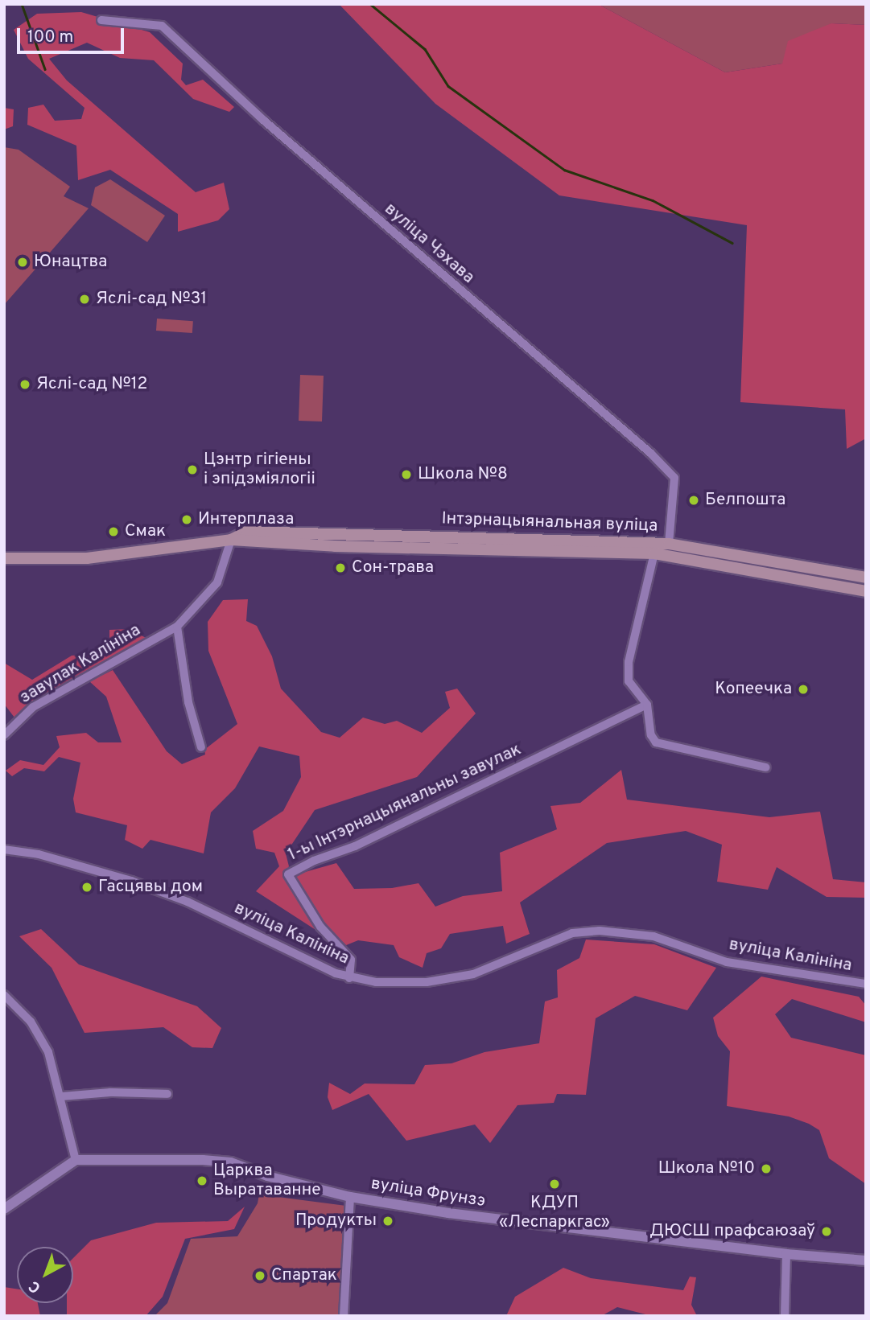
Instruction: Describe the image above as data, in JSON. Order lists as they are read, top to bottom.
{
  "streets": {
    "main road": ["Інтэрнацыянальная вуліца"],
    "street": [
      "вуліца Чэхава",
      "завулак Калініна",
      "1-ы Інтэрнацыянальны завулак",
      "вуліца Калініна",
      "вуліца Фрунзэ"
    ]
  },
  "crossings": [
    ["вуліца Чэхава", "Інтэрнацыянальная вуліца"],
    ["Інтэрнацыянальная вуліца", "завулак Калініна"],
    ["1-ы Інтэрнацыянальны завулак", "вуліца Калініна"]
  ],
  "places": [
    "Юнацтва",
    "Яслі-сад №31",
    "Яслі-сад №12",
    "Цэнтр гігіены і эпідэміялогіі",
    "Школа №8",
    "Белпошта",
    "Интерплаза",
    "Смак",
    "Сон-трава",
    "Копеечка",
    "Гасцявы дом",
    "Школа №10",
    "Царква Выратаванне",
    "КДУП «Леспаркгас»",
    "Продукты",
    "ДЮСШ прафсаюзаў",
    "Спартак"
  ],
  "scale_bar": "100 m",
  "north": "bottom left"
}
